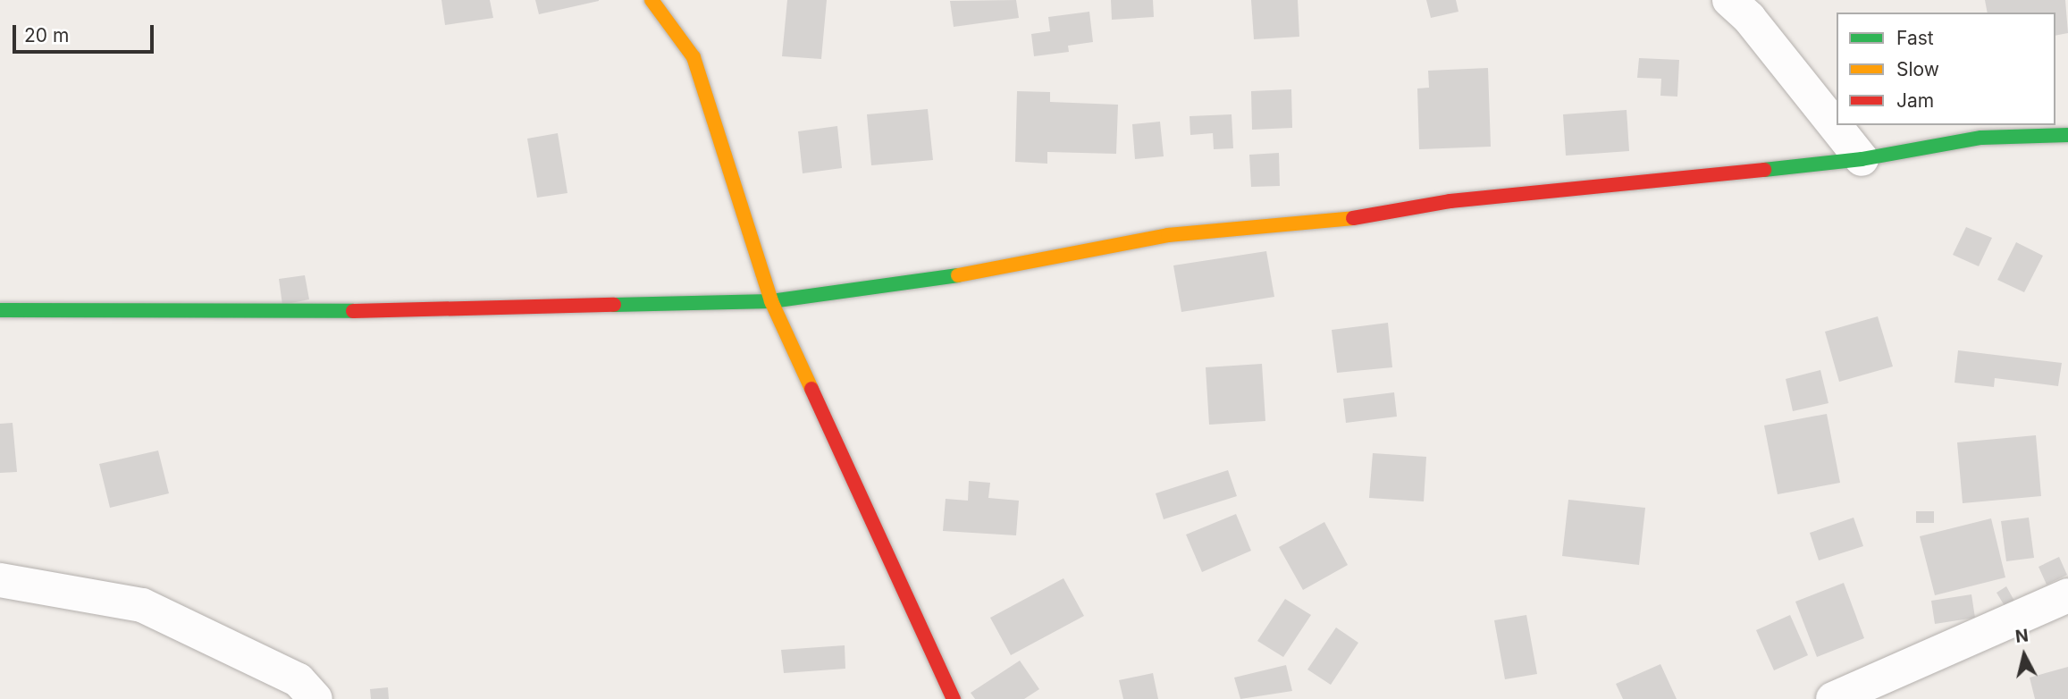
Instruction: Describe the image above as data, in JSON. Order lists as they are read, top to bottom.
{
  "legend": ["Fast", "Slow", "Jam"],
  "scale_bar": "20 m",
  "north": "top"
}
